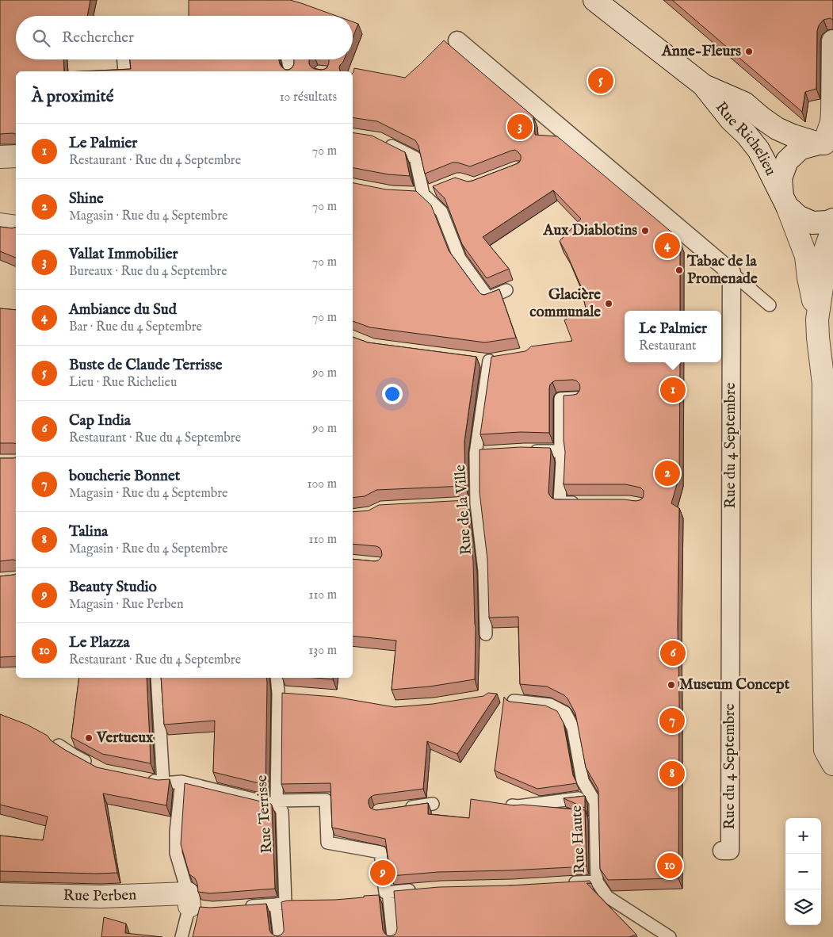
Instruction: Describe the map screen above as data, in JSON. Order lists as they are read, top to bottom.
{
  "streets": {
    "street": ["Rue Richelieu", "Rue du 4 Septembre", "Rue Perben"],
    "lane": ["Rue de la Ville", "Rue Terrisse", "Rue Haute"]
  },
  "places": [
    "Anne-Fleurs",
    "Aux Diablotins",
    "Tabac de la Promenade",
    "Glacière communale",
    "Museum Concept",
    "Vertueux"
  ],
  "page": {
    "search": "Rechercher",
    "pins": [
      "5",
      "3",
      "4",
      "1",
      "2",
      "6",
      "7",
      "8",
      "10",
      "9"
    ],
    "heading": ["À proximité", "10 résultats"],
    "list": [
      {
        "mark": "1",
        "name": "Le Palmier",
        "note": "Restaurant · Rue du 4 Septembre",
        "value": "70 m"
      },
      {
        "mark": "2",
        "name": "Shine",
        "note": "Magasin · Rue du 4 Septembre",
        "value": "70 m"
      },
      {
        "mark": "3",
        "name": "Vallat Immobilier",
        "note": "Bureaux · Rue du 4 Septembre",
        "value": "70 m"
      },
      {
        "mark": "4",
        "name": "Ambiance du Sud",
        "note": "Bar · Rue du 4 Septembre",
        "value": "70 m"
      },
      {
        "mark": "5",
        "name": "Buste de Claude Terrisse",
        "note": "Lieu · Rue Richelieu",
        "value": "90 m"
      },
      {
        "mark": "6",
        "name": "Cap India",
        "note": "Restaurant · Rue du 4 Septembre",
        "value": "90 m"
      },
      {
        "mark": "7",
        "name": "boucherie Bonnet",
        "note": "Magasin · Rue du 4 Septembre",
        "value": "100 m"
      },
      {
        "mark": "8",
        "name": "Talina",
        "note": "Magasin · Rue du 4 Septembre",
        "value": "110 m"
      },
      {
        "mark": "9",
        "name": "Beauty Studio",
        "note": "Magasin · Rue Perben",
        "value": "110 m"
      },
      {
        "mark": "10",
        "name": "Le Plazza",
        "note": "Restaurant · Rue du 4 Septembre",
        "value": "130 m"
      }
    ],
    "popup": ["Le Palmier", "Restaurant"],
    "map_buttons": ["+", "−"]
  }
}
